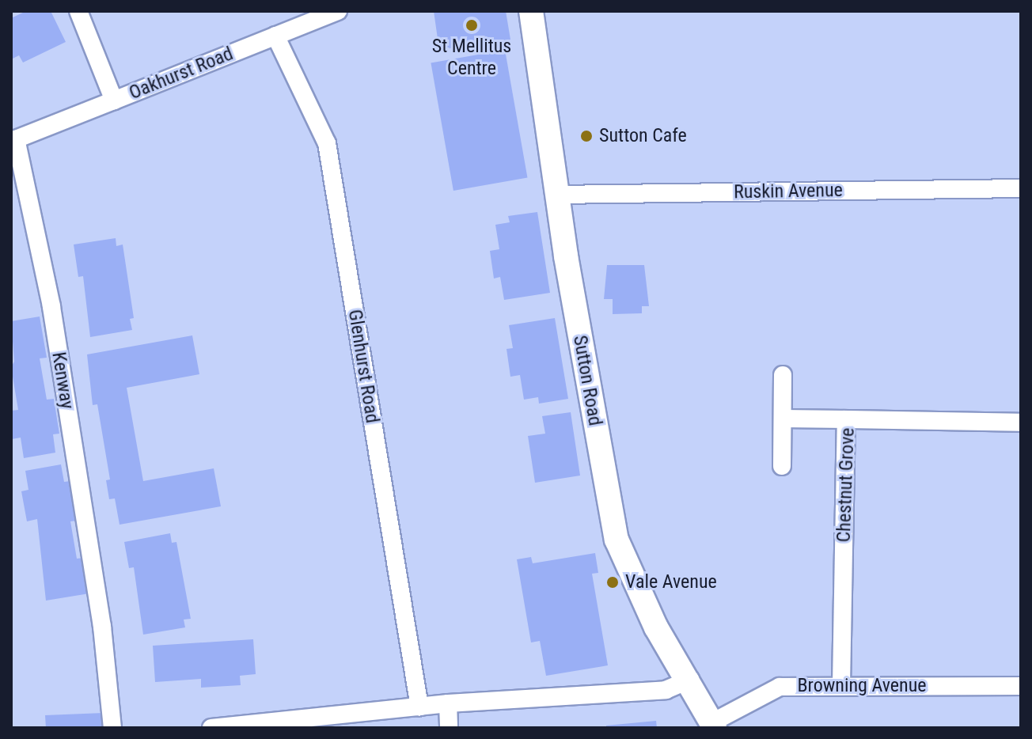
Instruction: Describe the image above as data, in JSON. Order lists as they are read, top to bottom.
{
  "streets": {
    "main road": ["Sutton Road"],
    "street": [
      "Oakhurst Road",
      "Ruskin Avenue",
      "Glenhurst Road",
      "Kenway",
      "Chestnut Grove",
      "Browning Avenue"
    ]
  },
  "crossings": [
    ["Oakhurst Road", "Glenhurst Road"],
    ["Oakhurst Road", "Kenway"],
    ["Ruskin Avenue", "Sutton Road"],
    ["Sutton Road", "Browning Avenue"],
    ["Chestnut Grove", "Browning Avenue"]
  ],
  "places": ["St Mellitus Centre", "Sutton Cafe", "Vale Avenue"]
}
